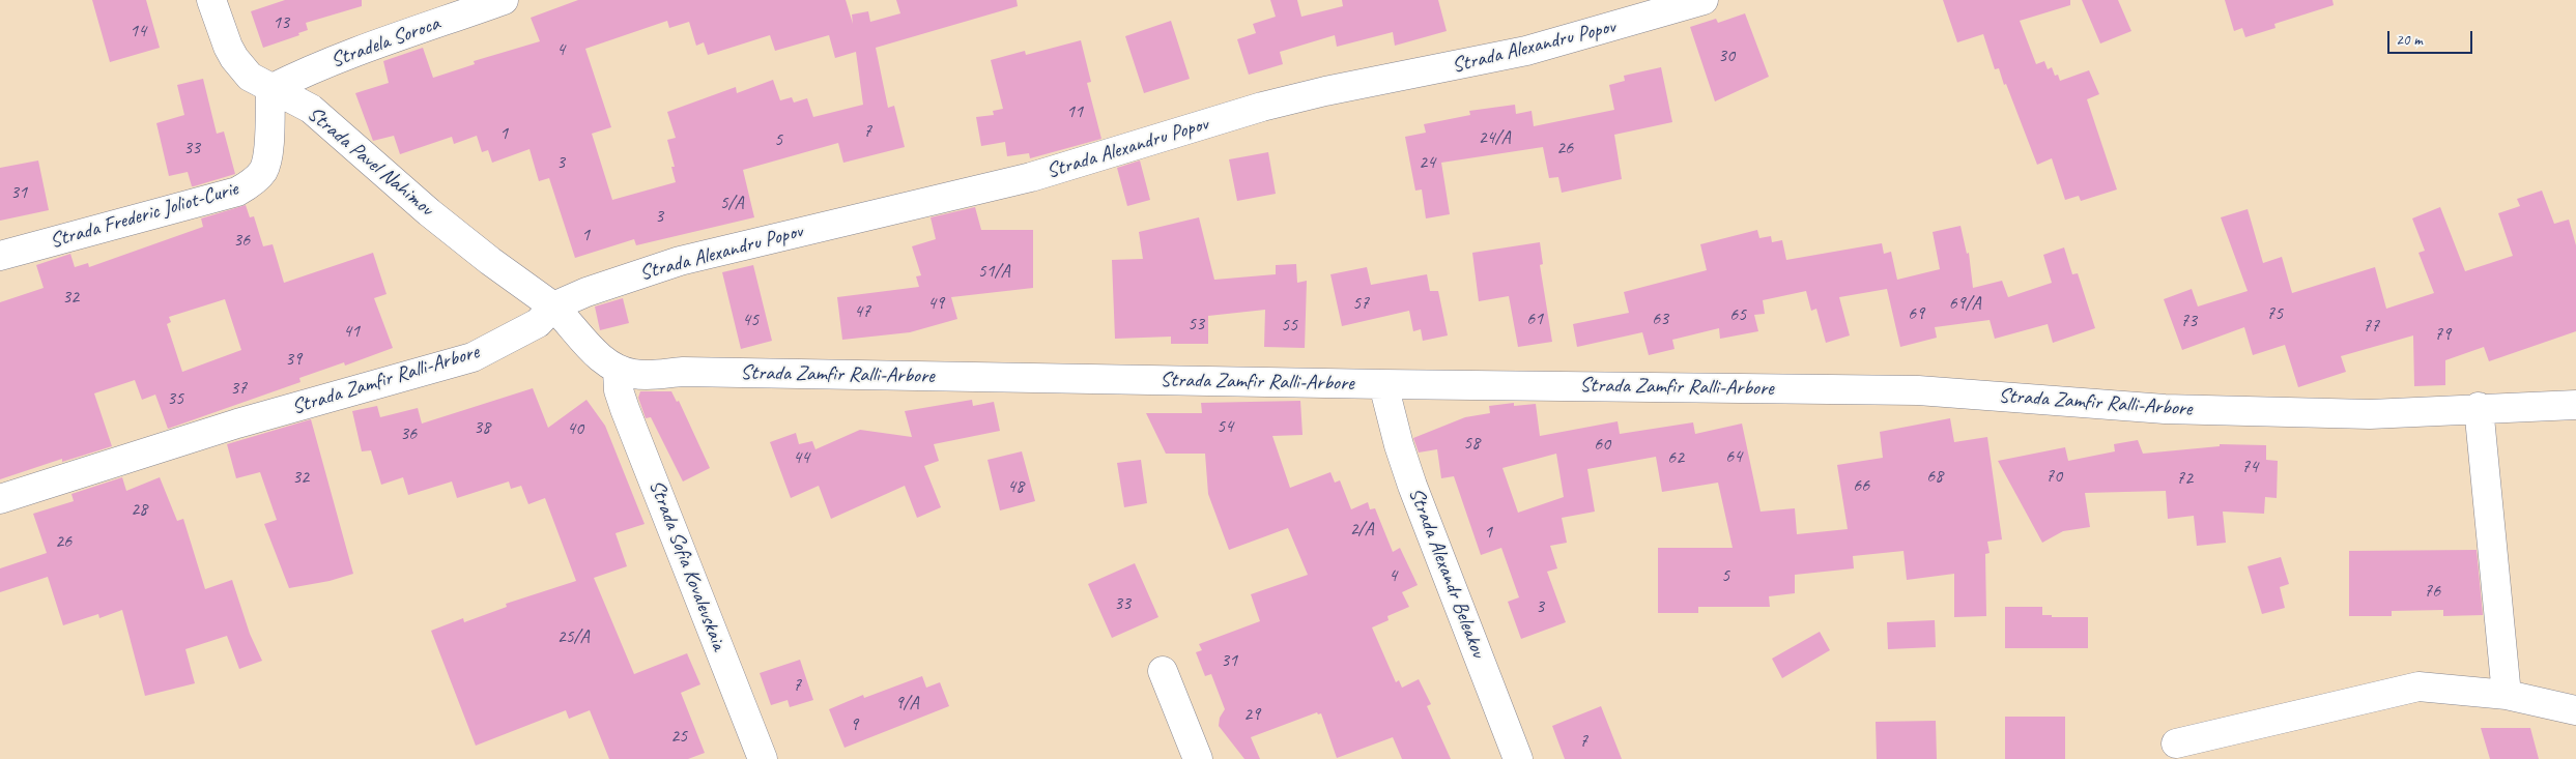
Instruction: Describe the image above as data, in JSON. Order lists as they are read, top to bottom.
{
  "streets": {
    "street": [
      "Stradela Sorocа",
      "Strada Alexandru Popov",
      "Strada Pavel Nahimov",
      "Strada Frederic Joliot-Curie",
      "Strada Zamfir Ralli-Arbore",
      "Strada Sofia Kovalevskaia",
      "Strada Alexandr Beleakov"
    ]
  },
  "crossings": [
    ["Stradela Sorocа", "Strada Pavel Nahimov"],
    ["Stradela Sorocа", "Strada Frederic Joliot-Curie"],
    ["Strada Alexandru Popov", "Strada Pavel Nahimov"],
    ["Strada Alexandru Popov", "Strada Zamfir Ralli-Arbore"],
    ["Strada Pavel Nahimov", "Strada Frederic Joliot-Curie"],
    ["Strada Pavel Nahimov", "Strada Zamfir Ralli-Arbore"],
    ["Strada Zamfir Ralli-Arbore", "Strada Sofia Kovalevskaia"],
    ["Strada Zamfir Ralli-Arbore", "Strada Alexandr Beleakov"]
  ],
  "house_numbers": [
    "13",
    "14",
    "4",
    "30",
    "11",
    "7",
    "1",
    "24/A",
    "5",
    "33",
    "26",
    "3",
    "24",
    "31",
    "5/A",
    "3",
    "1",
    "36",
    "51/A",
    "32",
    "49",
    "57",
    "69/A",
    "47",
    "69",
    "75",
    "65",
    "61",
    "63",
    "45",
    "73",
    "53",
    "55",
    "77",
    "41",
    "79",
    "39",
    "37",
    "35",
    "54",
    "38",
    "40",
    "36",
    "58",
    "60",
    "64",
    "44",
    "62",
    "74",
    "68",
    "70",
    "32",
    "72",
    "66",
    "48",
    "28",
    "2/A",
    "1",
    "26",
    "4",
    "5",
    "76",
    "33",
    "3",
    "25/A",
    "31",
    "7",
    "9/A",
    "29",
    "9",
    "25",
    "7"
  ],
  "scale_bar": "20 m"
}
